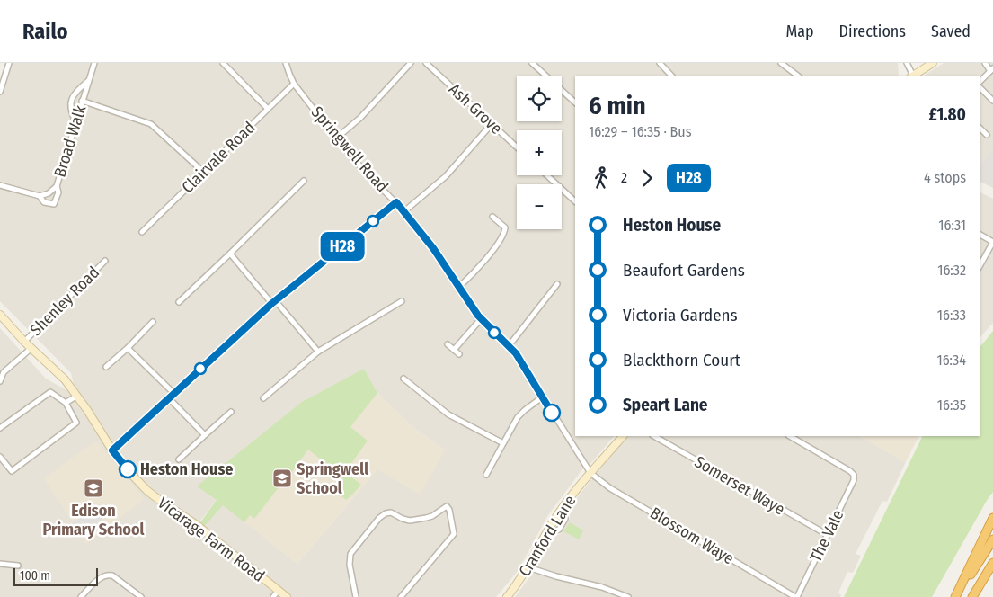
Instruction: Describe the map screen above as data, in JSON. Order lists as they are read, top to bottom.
{
  "streets": {
    "street": [
      "Ash Grove",
      "Broad Walk",
      "Springwell Road",
      "Clairvale Road",
      "Shenley Road",
      "Somerset Waye",
      "Cranford Lane",
      "Blossom Waye",
      "The Vale",
      "Vicarage Farm Road"
    ]
  },
  "crossings": [
    ["Springwell Road", "Clairvale Road"],
    ["Springwell Road", "Cranford Lane"],
    ["Springwell Road", "Blossom Waye"],
    ["Shenley Road", "Vicarage Farm Road"],
    ["Somerset Waye", "The Vale"],
    ["Cranford Lane", "Blossom Waye"],
    ["Blossom Waye", "The Vale"]
  ],
  "places": {
    "other": ["Heston House"],
    "school or university": ["Springwell School", "Edison Primary School"]
  },
  "lines": ["bus line H28"],
  "scale_bar": "100 m",
  "page": {
    "header": "Railo",
    "nav": ["Map", "Directions", "Saved"],
    "on_map": "H28",
    "map_buttons": ["+", "−"],
    "heading": ["6 min", "16:29 – 16:35 · Bus", "£1.80"],
    "legs": ["2", "H28", "4 stops"],
    "list": [
      {
        "name": "Heston House",
        "value": "16:31"
      },
      {
        "name": "Beaufort Gardens",
        "value": "16:32"
      },
      {
        "name": "Victoria Gardens",
        "value": "16:33"
      },
      {
        "name": "Blackthorn Court",
        "value": "16:34"
      },
      {
        "name": "Speart Lane",
        "value": "16:35"
      }
    ],
    "scale": "100 m"
  }
}
